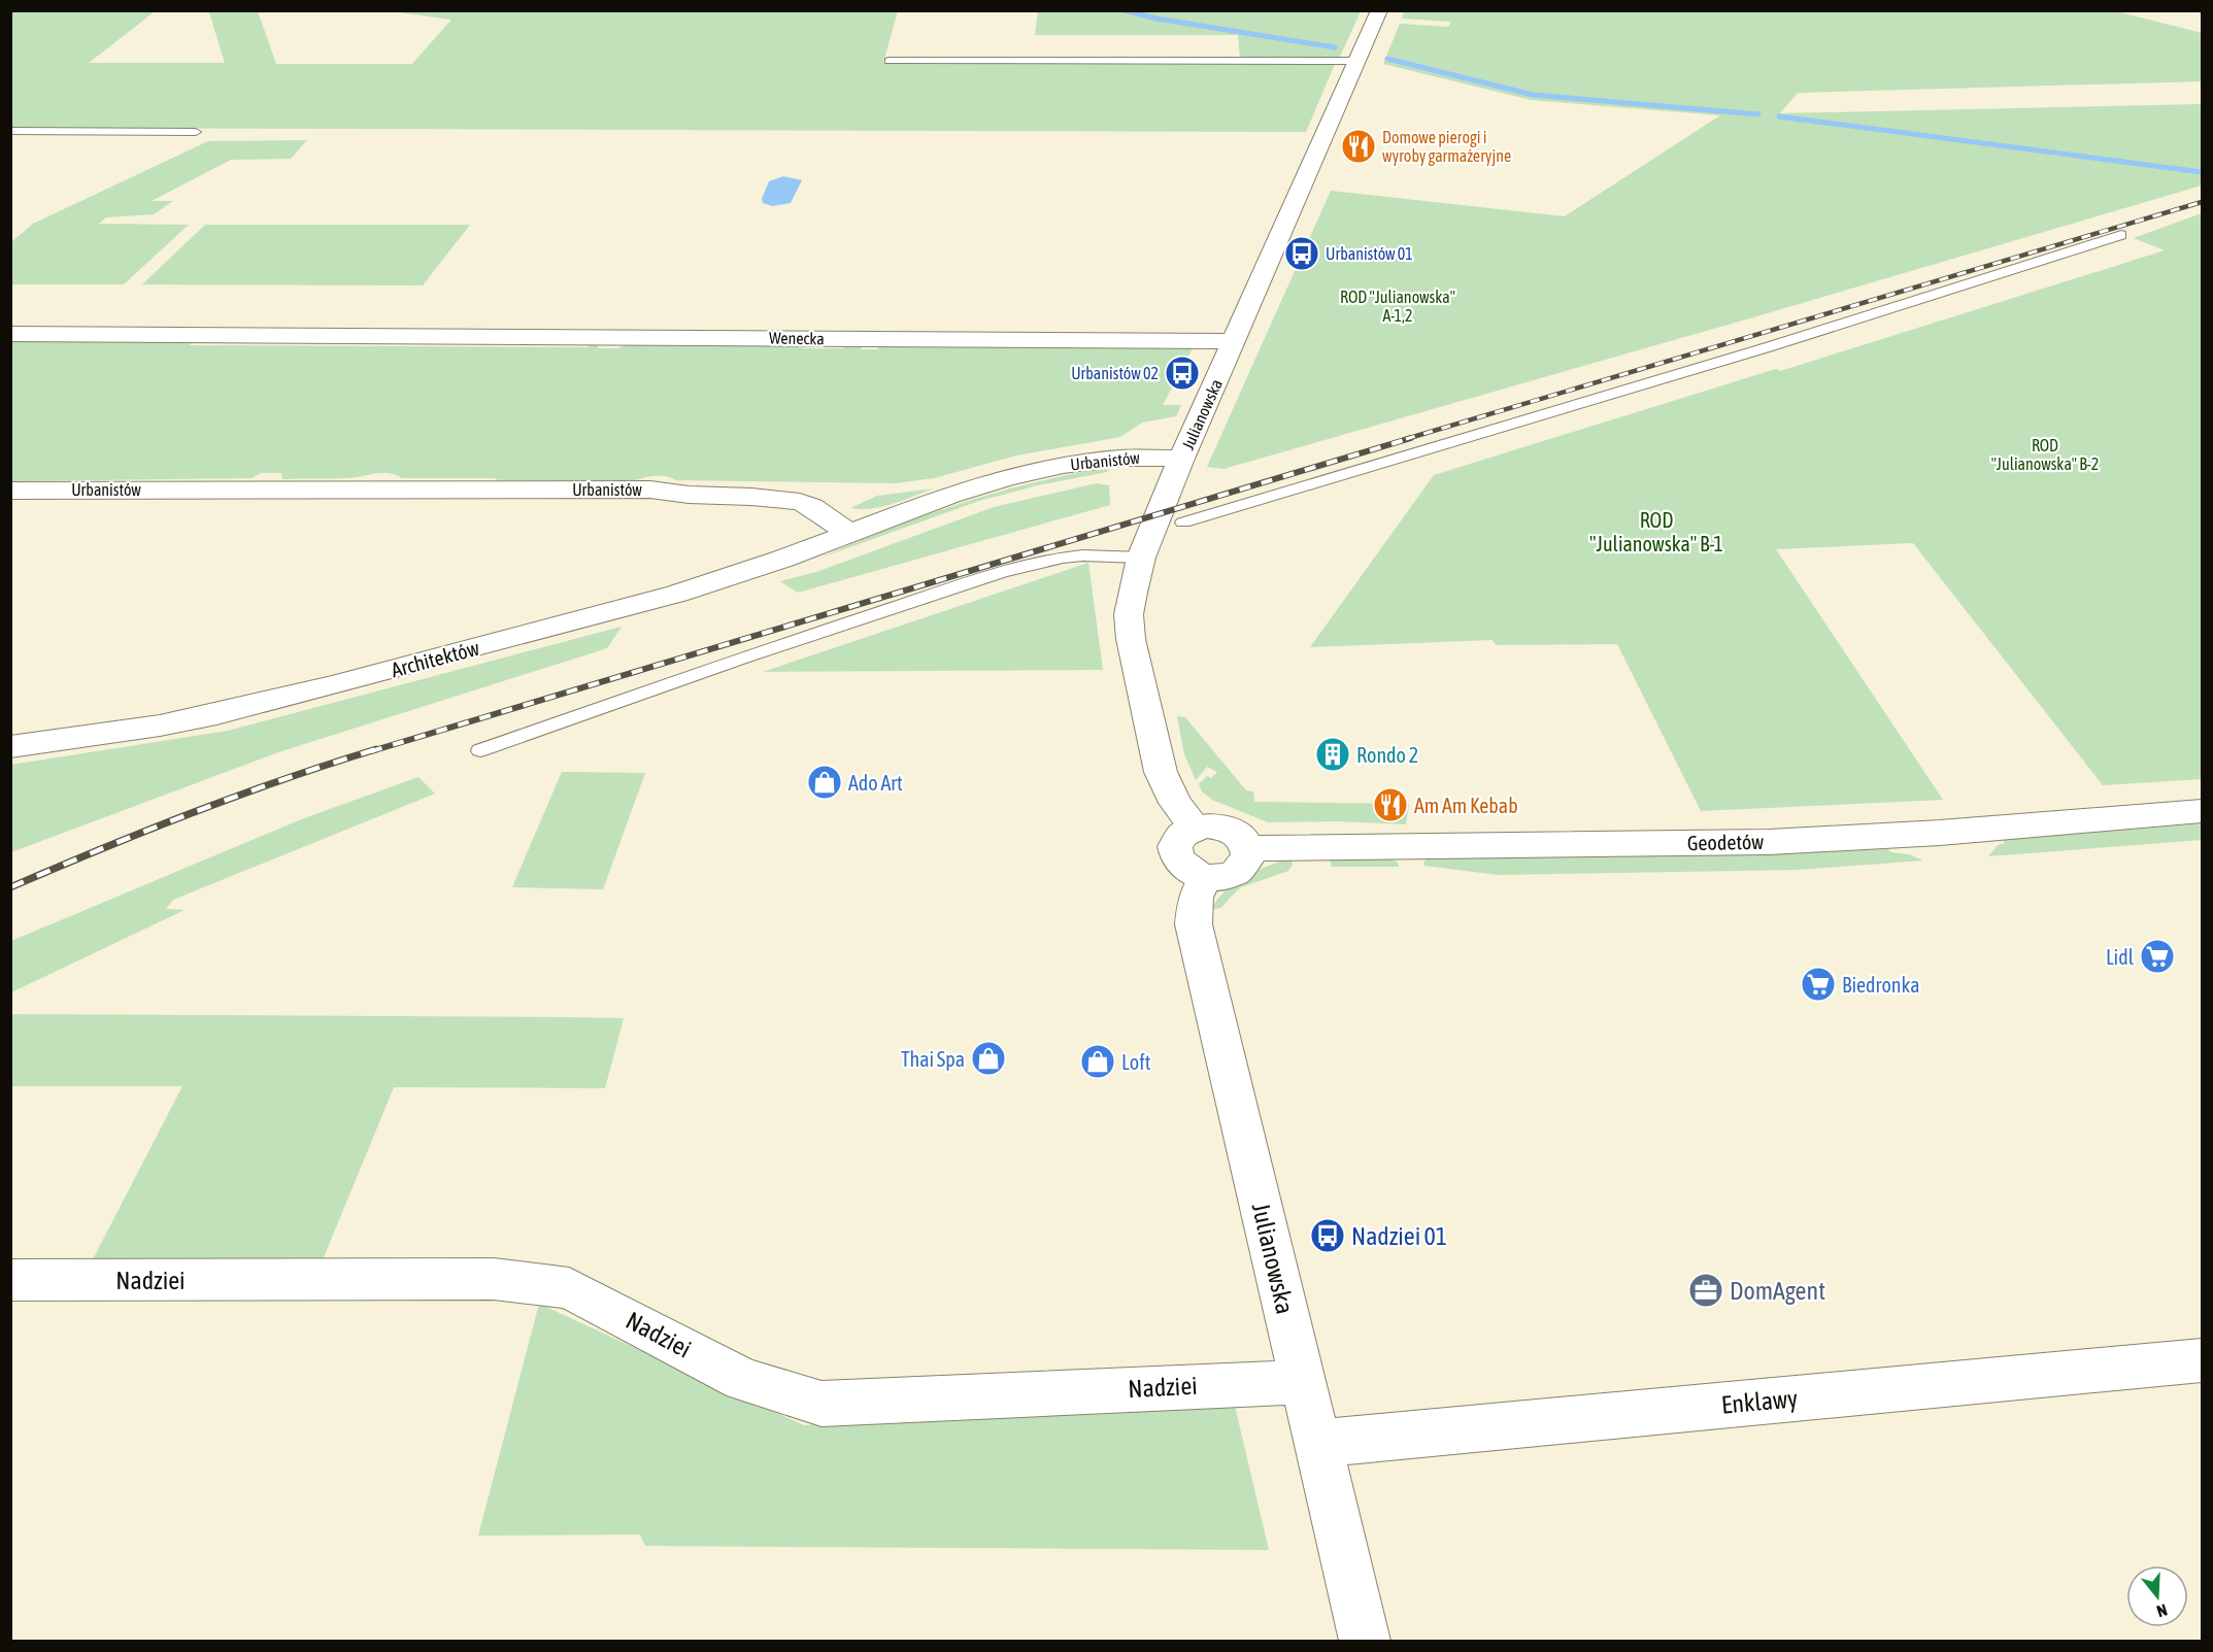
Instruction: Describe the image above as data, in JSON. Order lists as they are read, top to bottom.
{
  "streets": {
    "street": [
      "Wenecka",
      "Julianowska",
      "Urbanistów",
      "Architektów",
      "Geodetów",
      "Nadziei",
      "Enklawy"
    ]
  },
  "crossings": [
    ["Wenecka", "Julianowska"],
    ["Julianowska", "Urbanistów"],
    ["Julianowska", "Geodetów"],
    ["Julianowska", "Nadziei"],
    ["Julianowska", "Enklawy"],
    ["Urbanistów", "Architektów"]
  ],
  "parks": ["ROD \"Julianowska\" A-1,2", "ROD \"Julianowska\" B-2", "ROD \"Julianowska\" B-1"],
  "places": {
    "restaurant": ["Domowe pierogi i wyroby garmażeryjne", "Am Am Kebab"],
    "bus stop": ["Urbanistów 01", "Urbanistów 02", "Nadziei 01"],
    "building": ["Rondo 2"],
    "shop": ["Ado Art", "Thai Spa", "Loft"],
    "supermarket": ["Lidl", "Biedronka"],
    "office": ["DomAgent"]
  },
  "north": "bottom"
}
